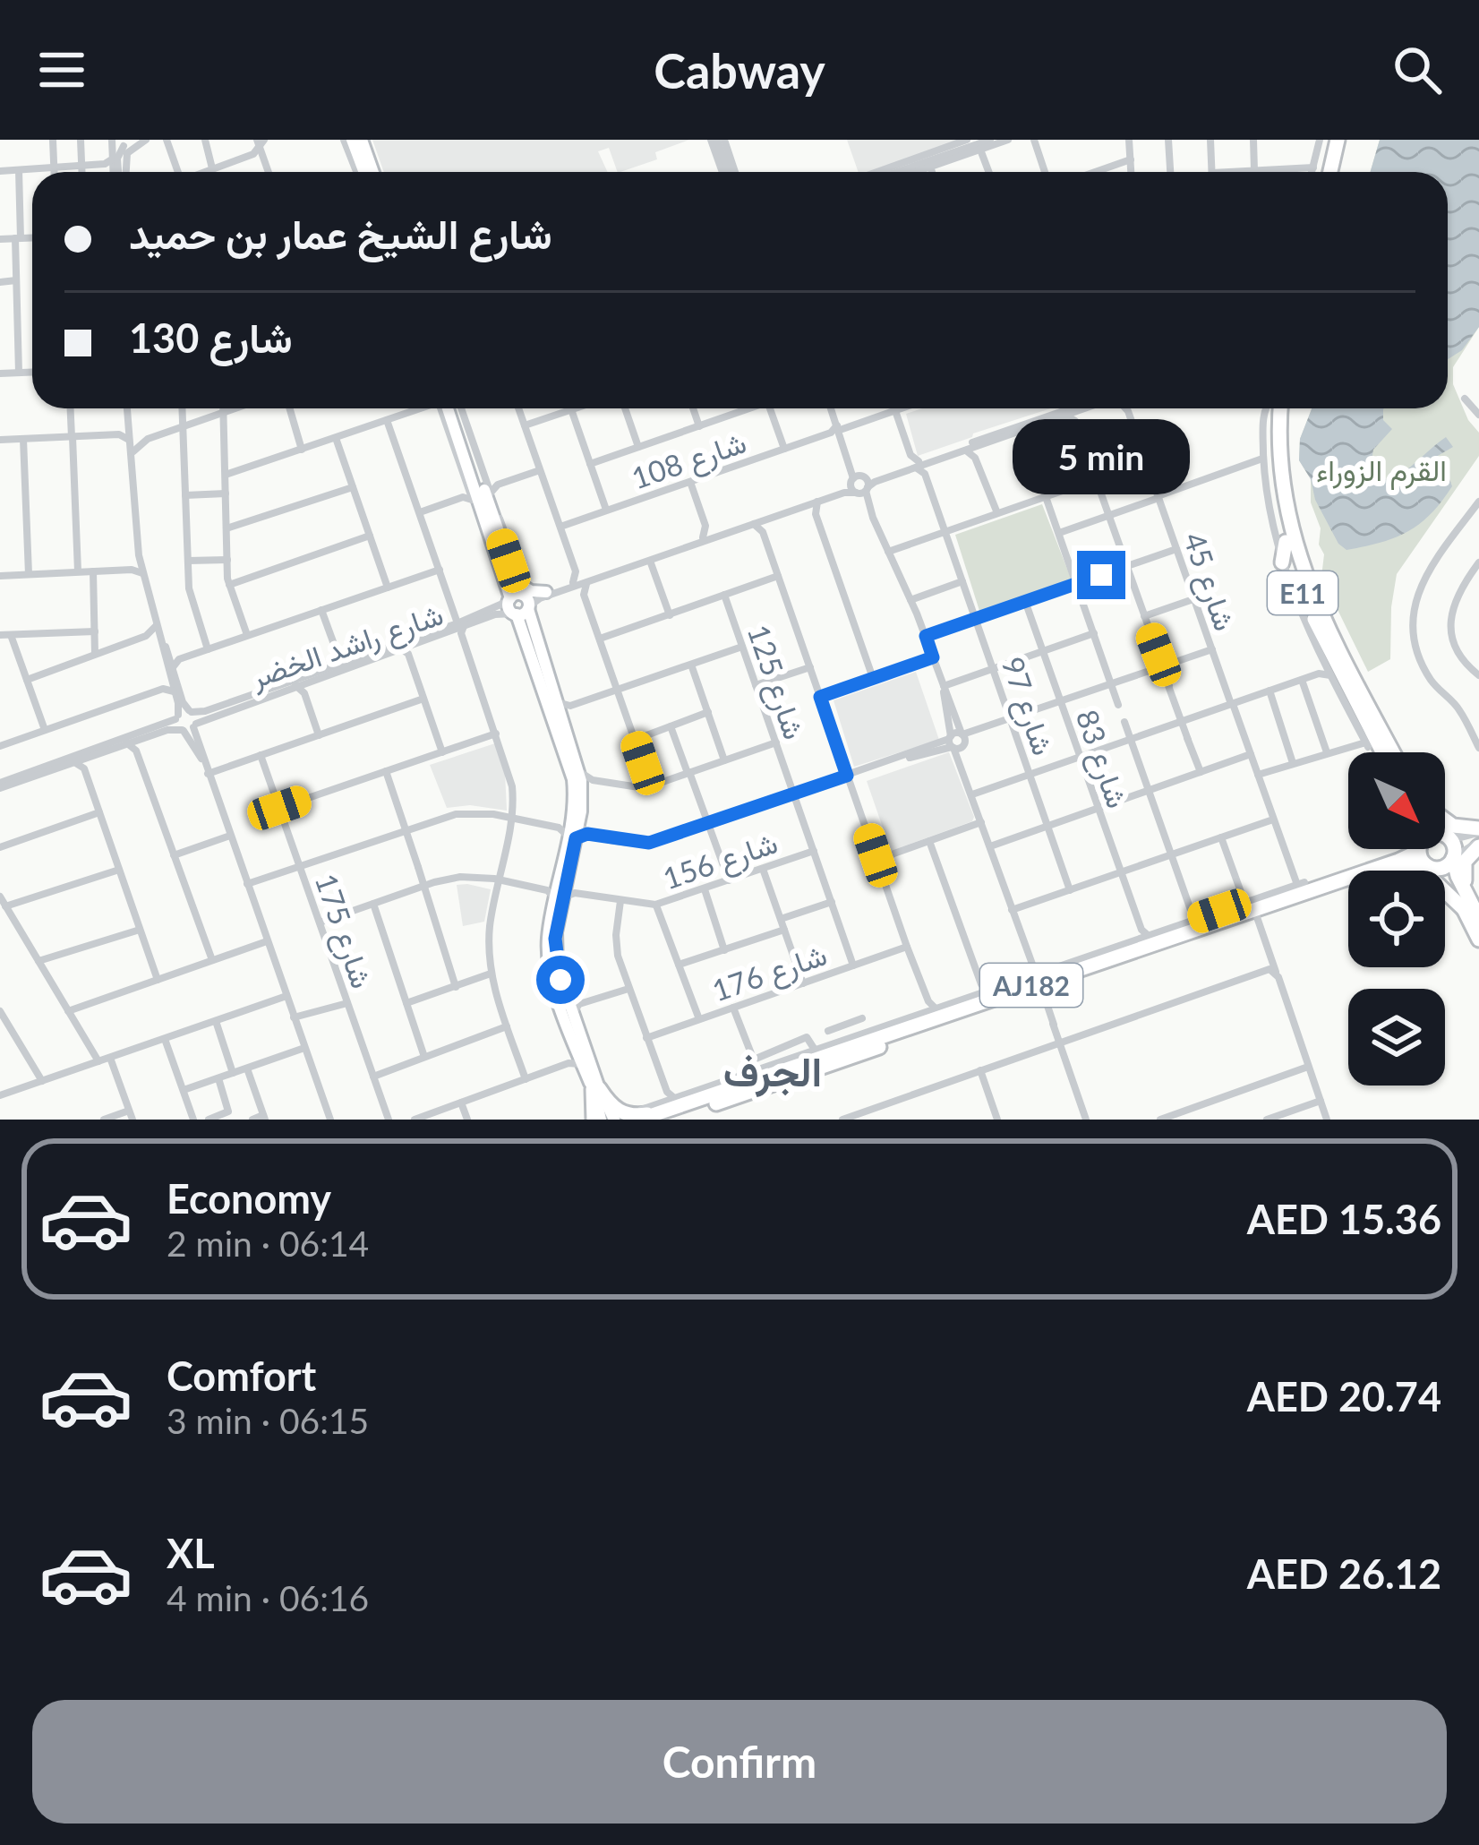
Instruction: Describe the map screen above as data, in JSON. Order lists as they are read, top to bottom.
{
  "streets": {
    "highway": ["E11", "AJ182"],
    "street": [
      "شارع 108",
      "شارع 45",
      "شارع راشد الخضر",
      "شارع 125",
      "شارع 97",
      "شارع 83",
      "شارع 156",
      "شارع 175",
      "شارع 176"
    ]
  },
  "crossings": [
    ["شارع 125", "شارع 156"],
    ["شارع 125", "شارع 176"],
    ["شارع 156", "شارع 175"]
  ],
  "districts": ["الجرف"],
  "parks": ["القرم الزوراء"],
  "north": "bottom right",
  "page": {
    "header": "Cabway",
    "banner": ["شارع الشيخ عمار بن حميد", "شارع 130"],
    "bubble": "5 min",
    "list": [
      {
        "name": "Economy",
        "note": "2 min · 06:14",
        "value": "AED 15.36"
      },
      {
        "name": "Comfort",
        "note": "3 min · 06:15",
        "value": "AED 20.74"
      },
      {
        "name": "XL",
        "note": "4 min · 06:16",
        "value": "AED 26.12"
      }
    ],
    "buttons": "Confirm"
  }
}
